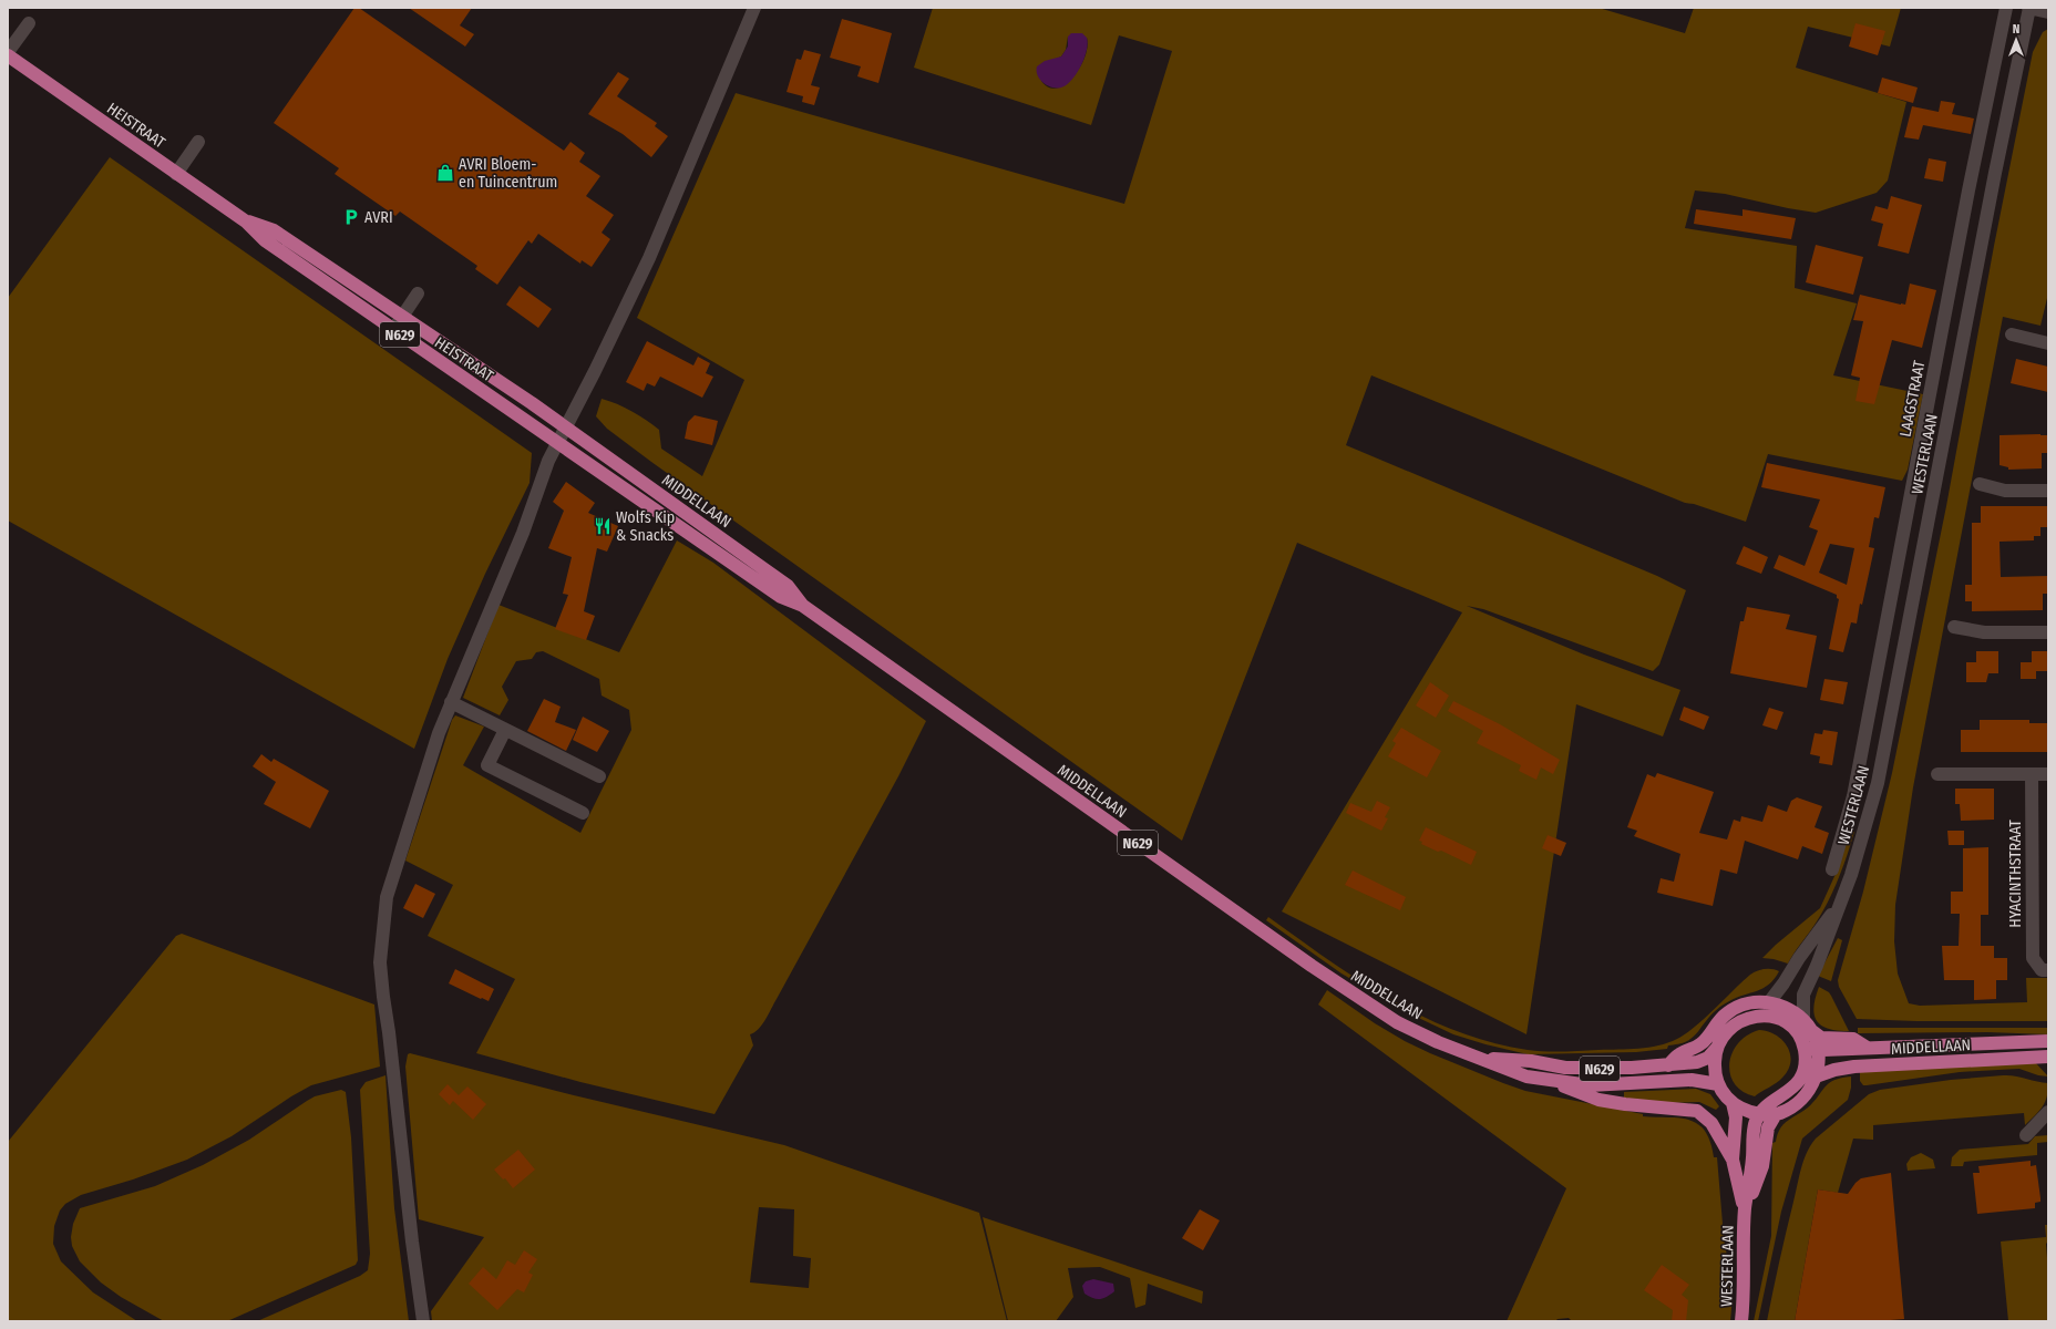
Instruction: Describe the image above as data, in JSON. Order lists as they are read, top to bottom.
{
  "streets": {
    "main road": [
      "HEISTRAAT",
      "N629",
      "WESTERLAAN",
      "MIDDELLAAN"
    ],
    "street": ["LAAGSTRAAT", "HYACINTHSTRAAT"]
  },
  "crossings": [
    ["HEISTRAAT", "MIDDELLAAN"],
    ["WESTERLAAN", "MIDDELLAAN"]
  ],
  "places": {
    "shop": ["AVRI Bloem- en Tuincentrum"],
    "parking": ["AVRI"],
    "restaurant": ["Wolfs Kip & Snacks"]
  },
  "north": "top"
}
